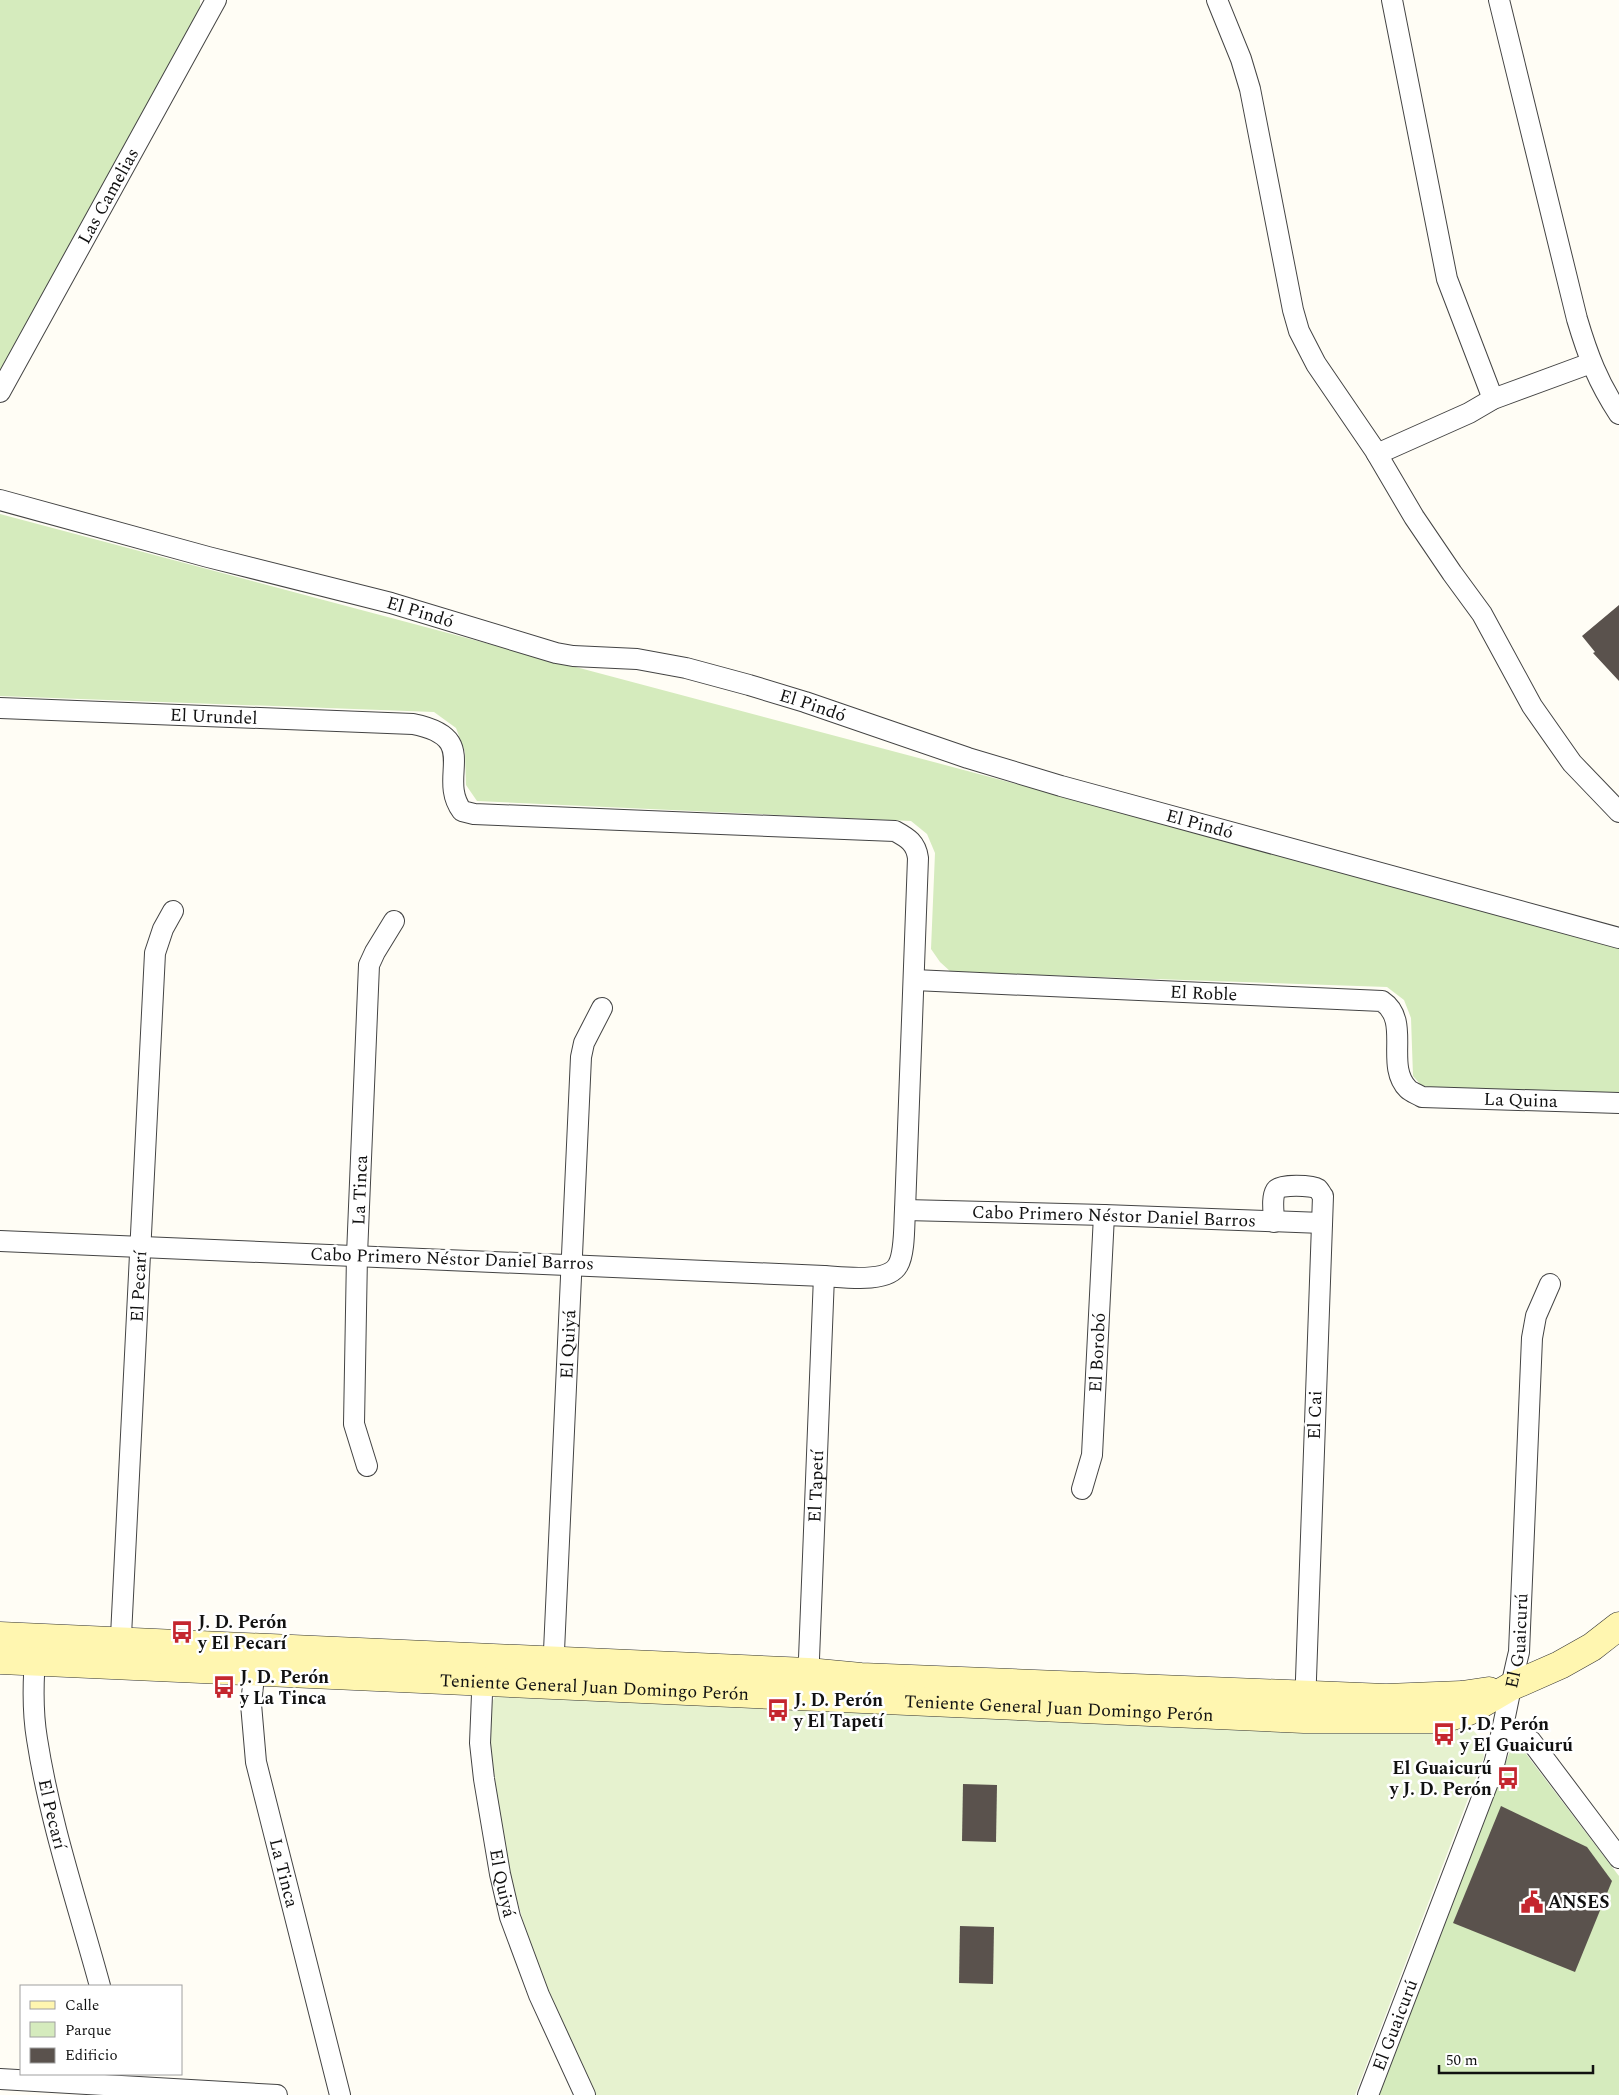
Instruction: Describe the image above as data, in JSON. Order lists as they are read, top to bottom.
{
  "streets": {
    "main road": ["Teniente General Juan Domingo Perón"],
    "street": [
      "Las Camelias",
      "El Pindó",
      "El Urundel",
      "El Roble",
      "La Quina",
      "La Tinca",
      "Cabo Primero Néstor Daniel Barros",
      "El Pecarí",
      "El Quiyá",
      "El Borobó",
      "El Cai",
      "El Tapetí",
      "El Guaicurú"
    ]
  },
  "crossings": [
    ["El Urundel", "El Roble"],
    ["El Roble", "La Quina"],
    ["La Tinca", "Cabo Primero Néstor Daniel Barros"],
    ["La Tinca", "Teniente General Juan Domingo Perón"],
    ["Cabo Primero Néstor Daniel Barros", "El Pecarí"],
    ["Cabo Primero Néstor Daniel Barros", "El Quiyá"],
    ["Cabo Primero Néstor Daniel Barros", "El Borobó"],
    ["Cabo Primero Néstor Daniel Barros", "El Cai"],
    ["Cabo Primero Néstor Daniel Barros", "El Tapetí"],
    ["El Pecarí", "Teniente General Juan Domingo Perón"],
    ["El Quiyá", "Teniente General Juan Domingo Perón"],
    ["El Cai", "Teniente General Juan Domingo Perón"],
    ["El Tapetí", "Teniente General Juan Domingo Perón"],
    ["El Guaicurú", "Teniente General Juan Domingo Perón"]
  ],
  "places": {
    "bus stop": [
      "J. D. Perón y El Pecarí",
      "J. D. Perón y La Tinca",
      "J. D. Perón y El Tapetí",
      "J. D. Perón y El Guaicurú",
      "El Guaicurú y J. D. Perón"
    ],
    "public building": ["ANSES"]
  },
  "legend": ["Calle", "Parque", "Edificio"],
  "scale_bar": "50 m"
}
